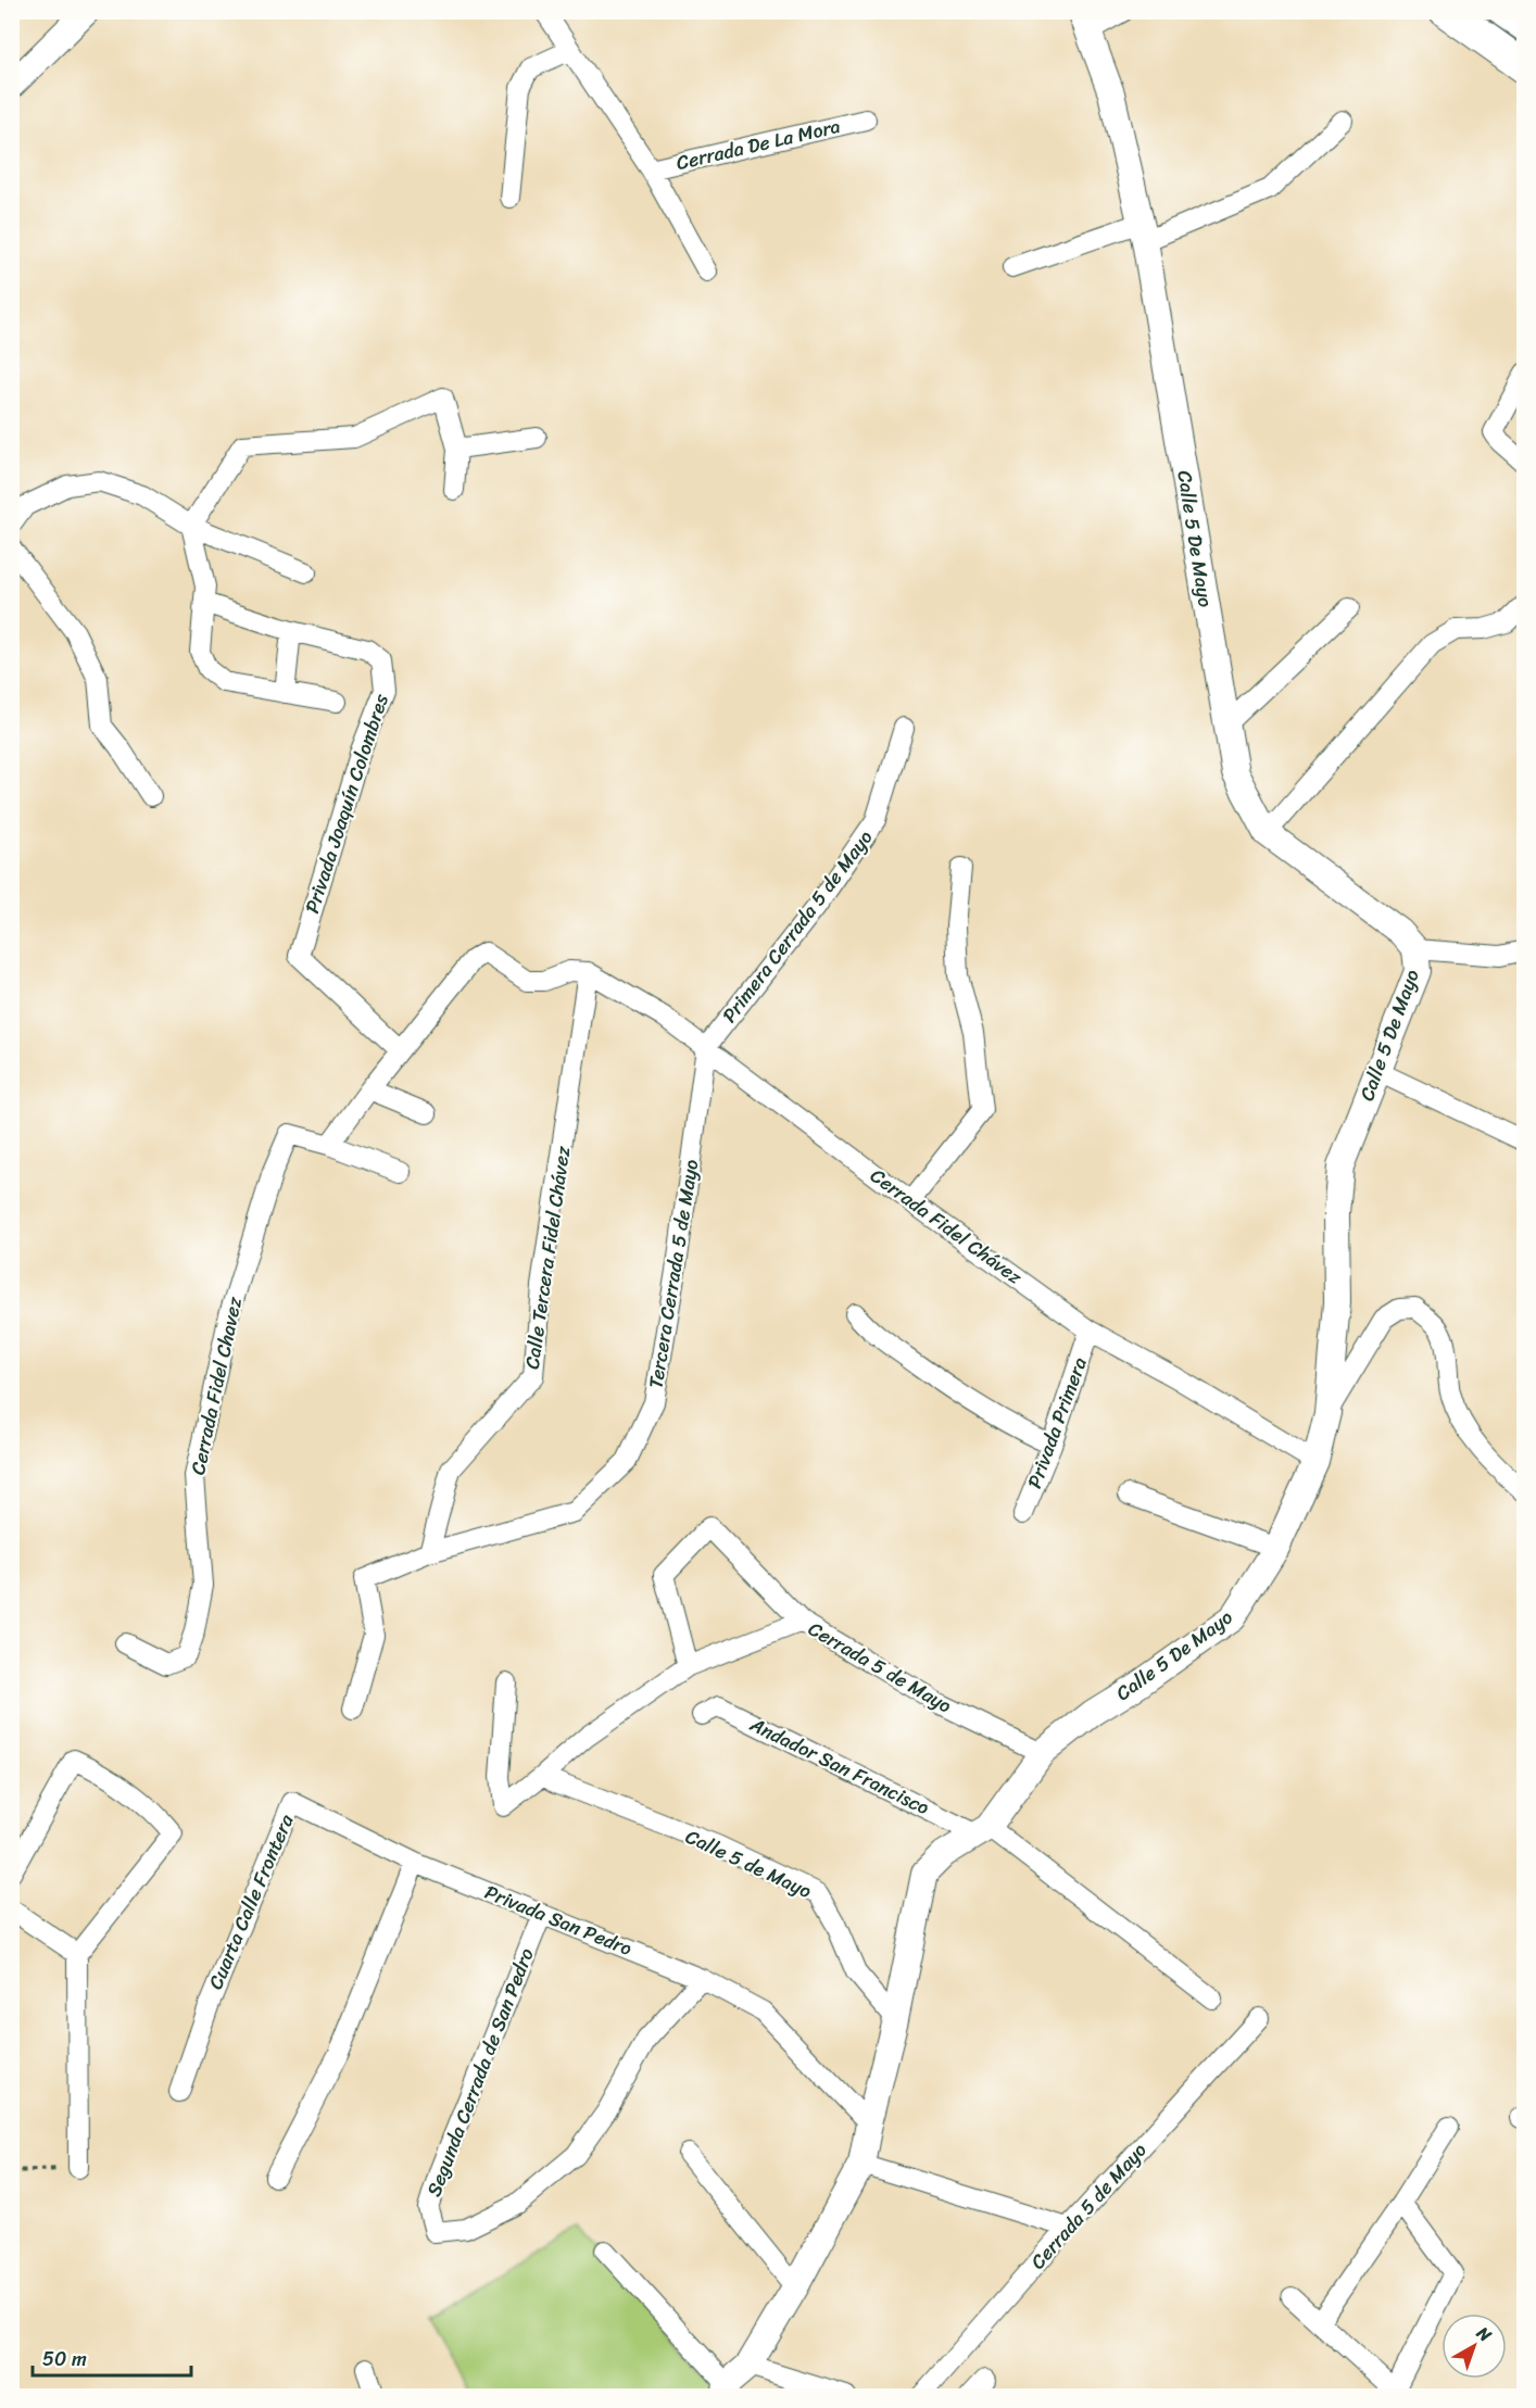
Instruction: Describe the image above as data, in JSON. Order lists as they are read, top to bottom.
{
  "streets": {
    "street": [
      "Cerrada De La Mora",
      "Calle 5 De Mayo",
      "Privada Joaquín Colombres",
      "Primera Cerrada 5 de Mayo",
      "Cerrada Fidel Chávez",
      "Calle Tercera Fidel Chávez",
      "Tercera Cerrada 5 de Mayo",
      "Cerrada Fidel Chavez",
      "Privada Primera",
      "Cerrada 5 de Mayo",
      "Andador San Francisco",
      "Calle 5 de Mayo",
      "Cuarta Calle Frontera",
      "Privada San Pedro",
      "Segunda Cerrada de San Pedro"
    ]
  },
  "crossings": [
    ["Calle 5 De Mayo", "Cerrada Fidel Chávez"],
    ["Calle 5 De Mayo", "Cerrada 5 de Mayo"],
    ["Primera Cerrada 5 de Mayo", "Cerrada Fidel Chávez"],
    ["Primera Cerrada 5 de Mayo", "Tercera Cerrada 5 de Mayo"],
    ["Cerrada Fidel Chávez", "Calle Tercera Fidel Chávez"],
    ["Cerrada Fidel Chávez", "Tercera Cerrada 5 de Mayo"],
    ["Cerrada Fidel Chávez", "Privada Primera"],
    ["Calle Tercera Fidel Chávez", "Tercera Cerrada 5 de Mayo"],
    ["Cuarta Calle Frontera", "Privada San Pedro"],
    ["Privada San Pedro", "Segunda Cerrada de San Pedro"]
  ],
  "scale_bar": "50 m",
  "north": "top right"
}
